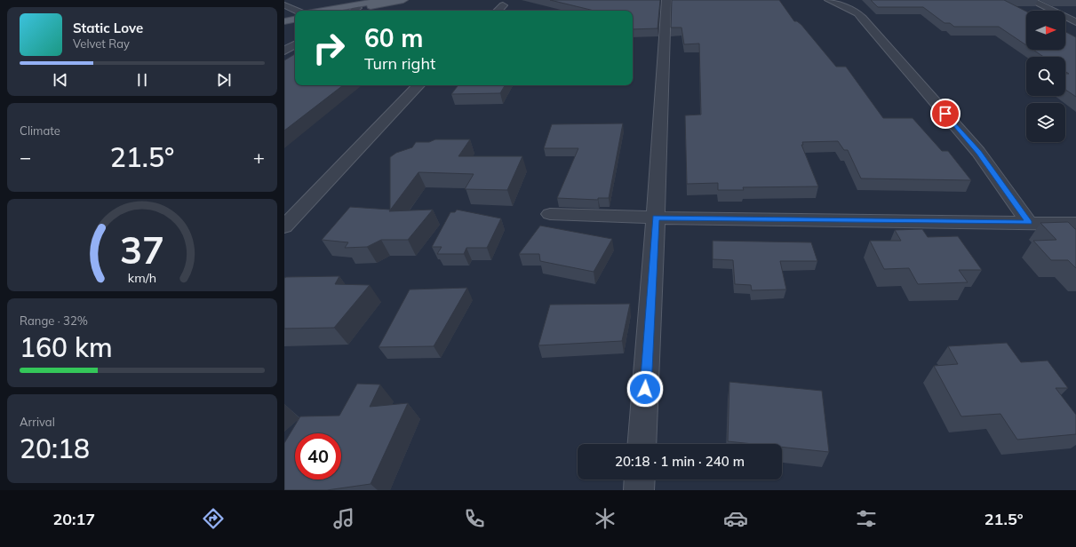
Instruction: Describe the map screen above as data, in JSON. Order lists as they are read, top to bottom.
{
  "north": "right",
  "page": {
    "turn": ["60 m", "Turn right"],
    "song": ["Static Love", "Velvet Ray"],
    "tile": [
      "Climate",
      ["Range · 32%", "160 km"],
      ["Arrival", "20:18"]
    ],
    "heat": ["−", "21.5°", "+"],
    "limit": "40",
    "trip": "20:18 · 1 min · 240 m",
    "tabs": ["20:17", "21.5°"],
    "gauge": ["37", "km/h"]
  }
}
